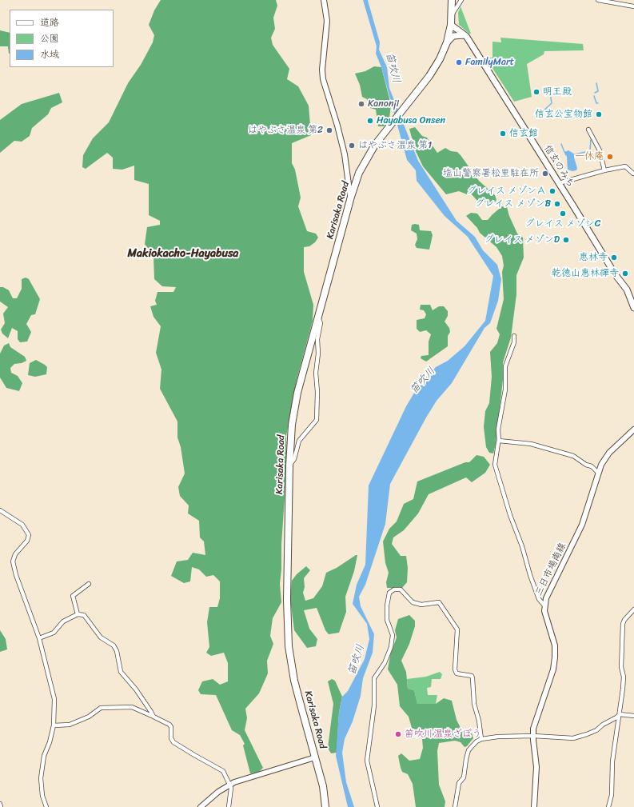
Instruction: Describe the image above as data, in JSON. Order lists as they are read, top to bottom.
{
  "streets": {
    "highway": ["Karisaka Road"],
    "main road": ["信玄のみち", "三日市場南線"]
  },
  "districts": ["Makiokacho-Hayabusa"],
  "water": ["笛吹川"],
  "places": [
    "FamilyMart",
    "明王殿",
    "Kanonji",
    "信玄公宝物館",
    "Hayabusa Onsen",
    "はやぶさ温泉 第2",
    "信玄館",
    "はやぶさ温泉 第1",
    "一休庵",
    "塩山警察署松里駐在所",
    "グレイス メゾンＡ",
    "グレイス メゾンB",
    "グレイス メゾンC",
    "グレイス メゾンD",
    "恵林寺",
    "乾德山惠林禪寺",
    "笛吹川温泉ざぼう"
  ],
  "legend": ["道路", "公園", "水域"]
}
